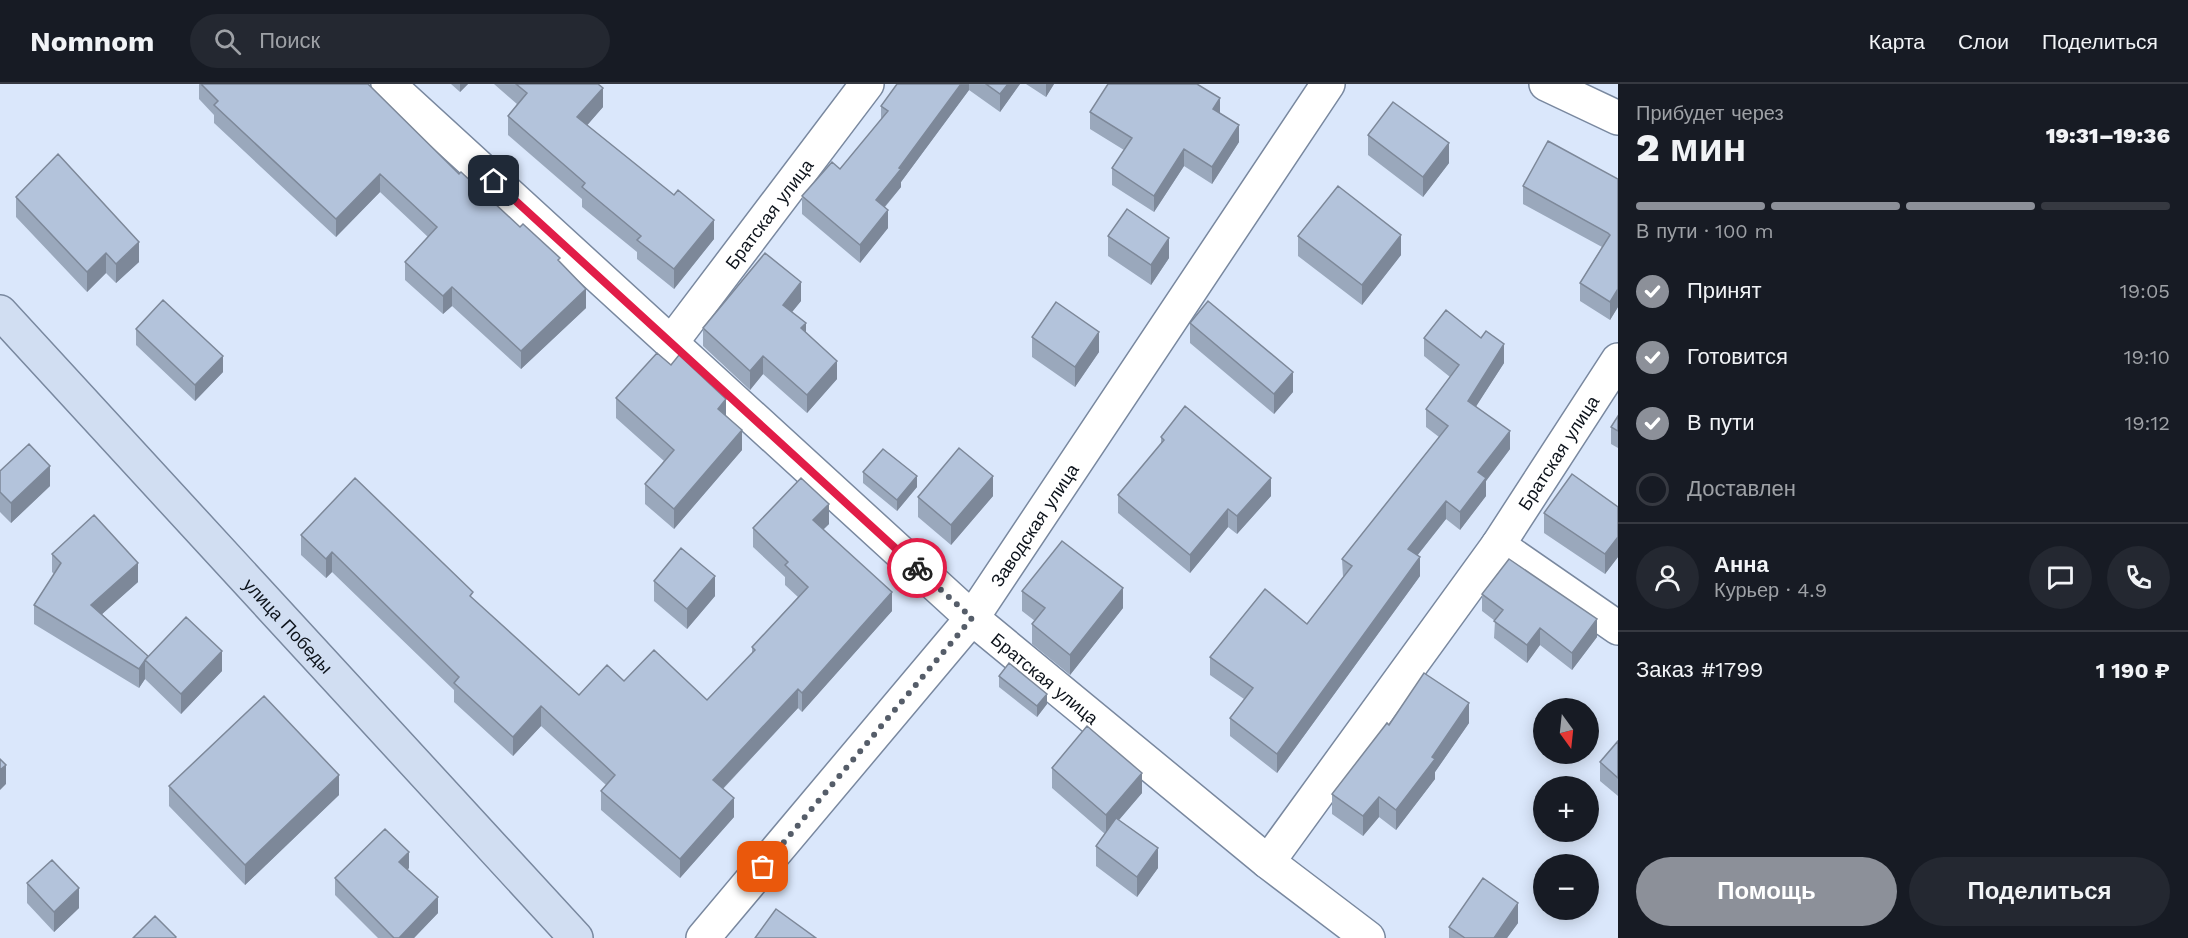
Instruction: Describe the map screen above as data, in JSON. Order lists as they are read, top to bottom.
{
  "streets": {
    "street": ["Братская улица", "Заводская улица", "улица Победы"]
  },
  "crossings": [
    ["Братская улица", "Заводская улица"]
  ],
  "north": "bottom",
  "page": {
    "header": "Nomnom",
    "search": "Поиск",
    "nav": ["Карта", "Слои", "Поделиться"],
    "heading": ["2 мин", "Прибудет через", "19:31–19:36"],
    "panel": [
      "Анна",
      "Курьер · 4.9",
      "Заказ #1799",
      "1 190 ₽"
    ],
    "bar": "В пути · 100 m",
    "list": [
      ["Принят", "19:05"],
      ["Готовится", "19:10"],
      ["В пути", "19:12"],
      "Доставлен"
    ],
    "map_buttons": ["+", "−"],
    "buttons": ["Помощь", "Поделиться"]
  }
}
